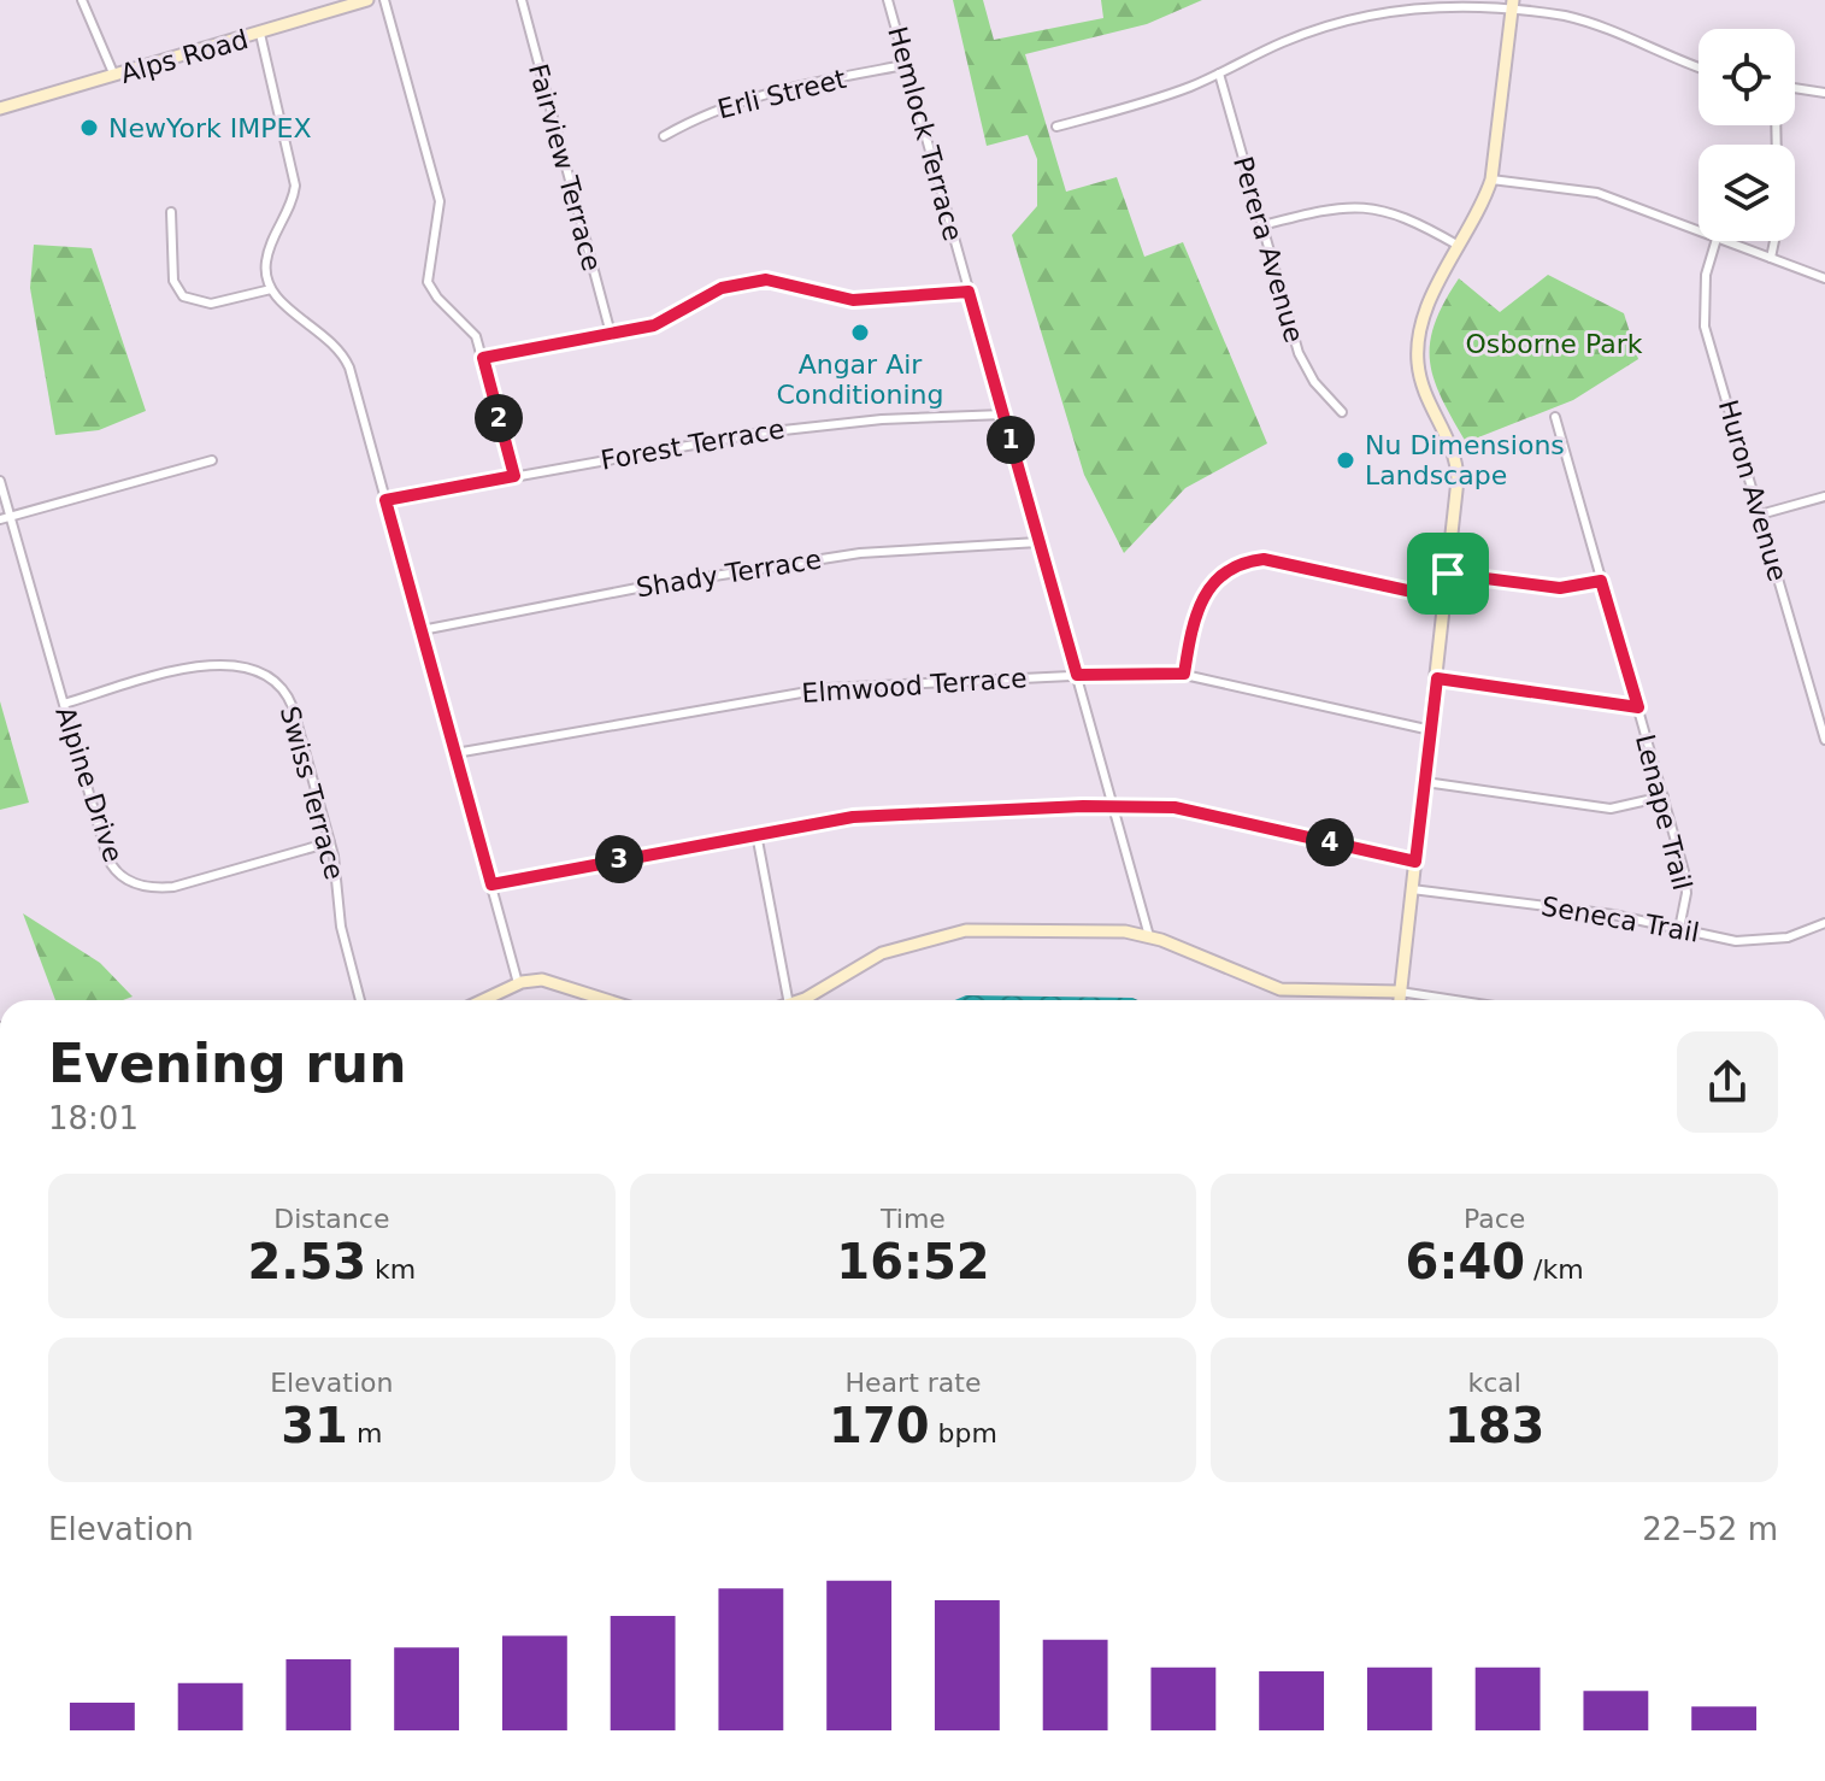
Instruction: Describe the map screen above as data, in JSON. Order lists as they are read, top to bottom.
{
  "streets": {
    "street": [
      "Alps Road",
      "Erli Street",
      "Hemlock Terrace",
      "Fairview Terrace",
      "Perera Avenue",
      "Forest Terrace",
      "Huron Avenue",
      "Shady Terrace",
      "Elmwood Terrace",
      "Alpine Drive",
      "Swiss Terrace",
      "Lenape Trail",
      "Seneca Trail"
    ]
  },
  "crossings": [
    ["Erli Street", "Hemlock Terrace"],
    ["Hemlock Terrace", "Forest Terrace"],
    ["Hemlock Terrace", "Shady Terrace"],
    ["Hemlock Terrace", "Elmwood Terrace"],
    ["Alpine Drive", "Swiss Terrace"],
    ["Lenape Trail", "Seneca Trail"]
  ],
  "parks": ["Osborne Park"],
  "places": ["NewYork IMPEX", "Angar Air Conditioning", "Nu Dimensions Landscape"],
  "page": {
    "pins": [
      "2",
      "1",
      "4",
      "3"
    ],
    "heading": ["Evening run", "18:01"],
    "stats": [
      ["Distance", "2.53 km"],
      ["Time", "16:52"],
      ["Pace", "6:40 /km"],
      ["Elevation", "31 m"],
      ["Heart rate", "170 bpm"],
      ["kcal", "183"]
    ],
    "chart": ["Elevation", "22–52 m"]
  }
}
